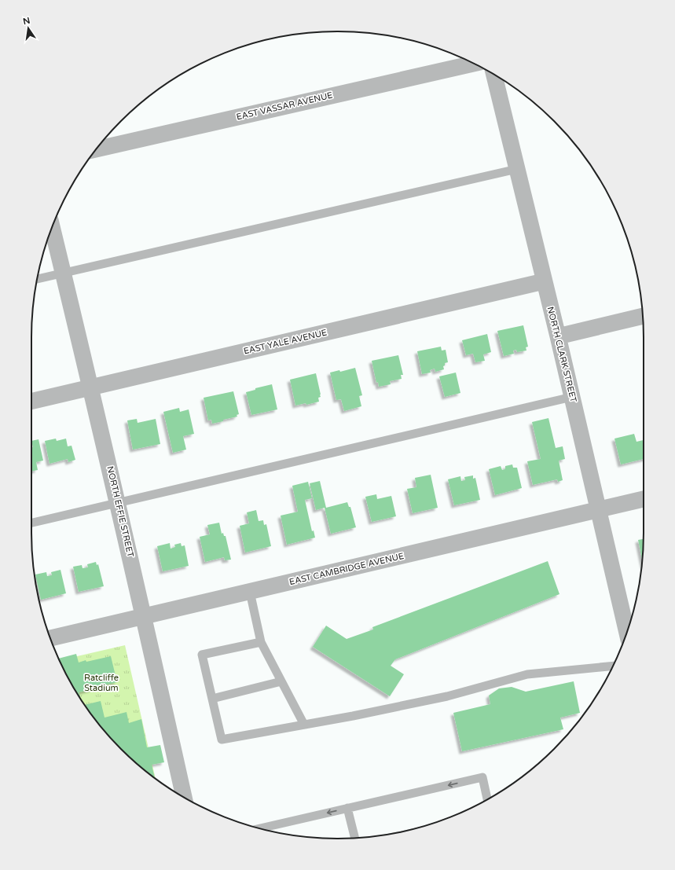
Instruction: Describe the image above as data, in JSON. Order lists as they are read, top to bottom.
{
  "streets": {
    "street": [
      "EAST VASSAR AVENUE",
      "EAST YALE AVENUE",
      "NORTH CLARK STREET",
      "NORTH EFFIE STREET",
      "EAST CAMBRIDGE AVENUE"
    ]
  },
  "crossings": [
    ["EAST YALE AVENUE", "NORTH CLARK STREET"],
    ["EAST YALE AVENUE", "NORTH EFFIE STREET"],
    ["NORTH CLARK STREET", "EAST CAMBRIDGE AVENUE"],
    ["NORTH EFFIE STREET", "EAST CAMBRIDGE AVENUE"]
  ],
  "parks": ["Ratcliffe Stadium"],
  "north": "top"
}
